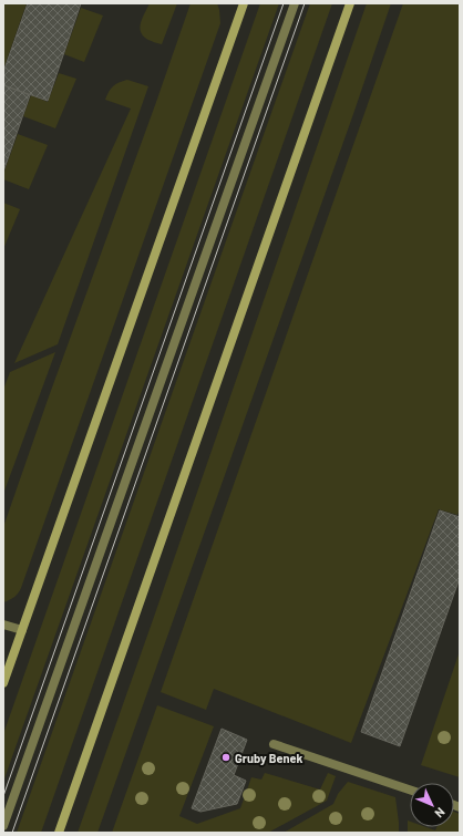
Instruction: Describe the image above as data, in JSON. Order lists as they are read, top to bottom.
{
  "places": ["Gruby Benek"],
  "north": "bottom right"
}
